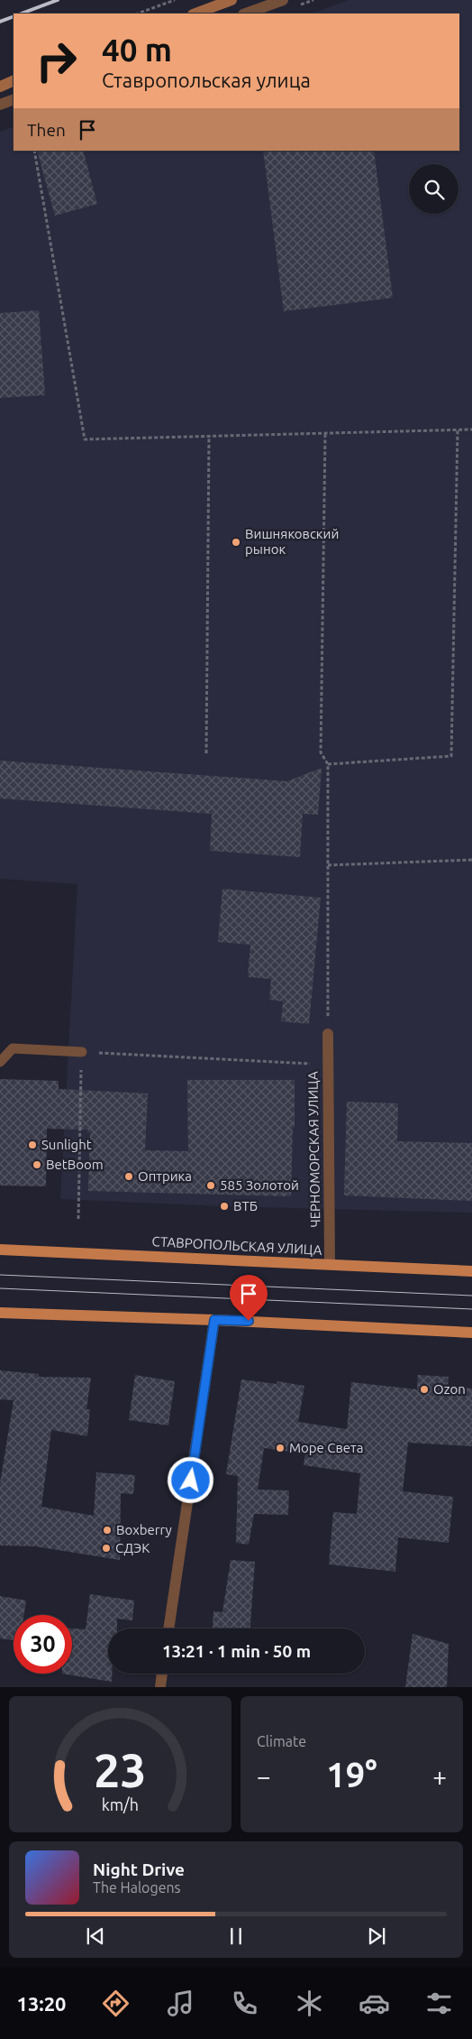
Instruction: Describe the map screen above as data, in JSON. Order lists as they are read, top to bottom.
{
  "streets": {
    "main road": ["СТАВРОПОЛЬСКАЯ УЛИЦА"],
    "street": ["ЧЕРНОМОРСКАЯ УЛИЦА"]
  },
  "crossings": [
    ["ЧЕРНОМОРСКАЯ УЛИЦА", "СТАВРОПОЛЬСКАЯ УЛИЦА"]
  ],
  "places": [
    "Вишняковский рынок",
    "Sunlight",
    "BetBoom",
    "Оптрика",
    "585 Золотой",
    "ВТБ",
    "Ozon",
    "Море Света",
    "Boxberry",
    "СДЭК"
  ],
  "page": {
    "turn": ["40 m", "Ставропольская улица"],
    "then": "Then",
    "limit": "30",
    "trip": "13:21 · 1 min · 50 m",
    "tile": "Climate",
    "heat": ["−", "19°", "+"],
    "song": ["Night Drive", "The Halogens"],
    "tabs": "13:20",
    "gauge": ["23", "km/h"]
  }
}
